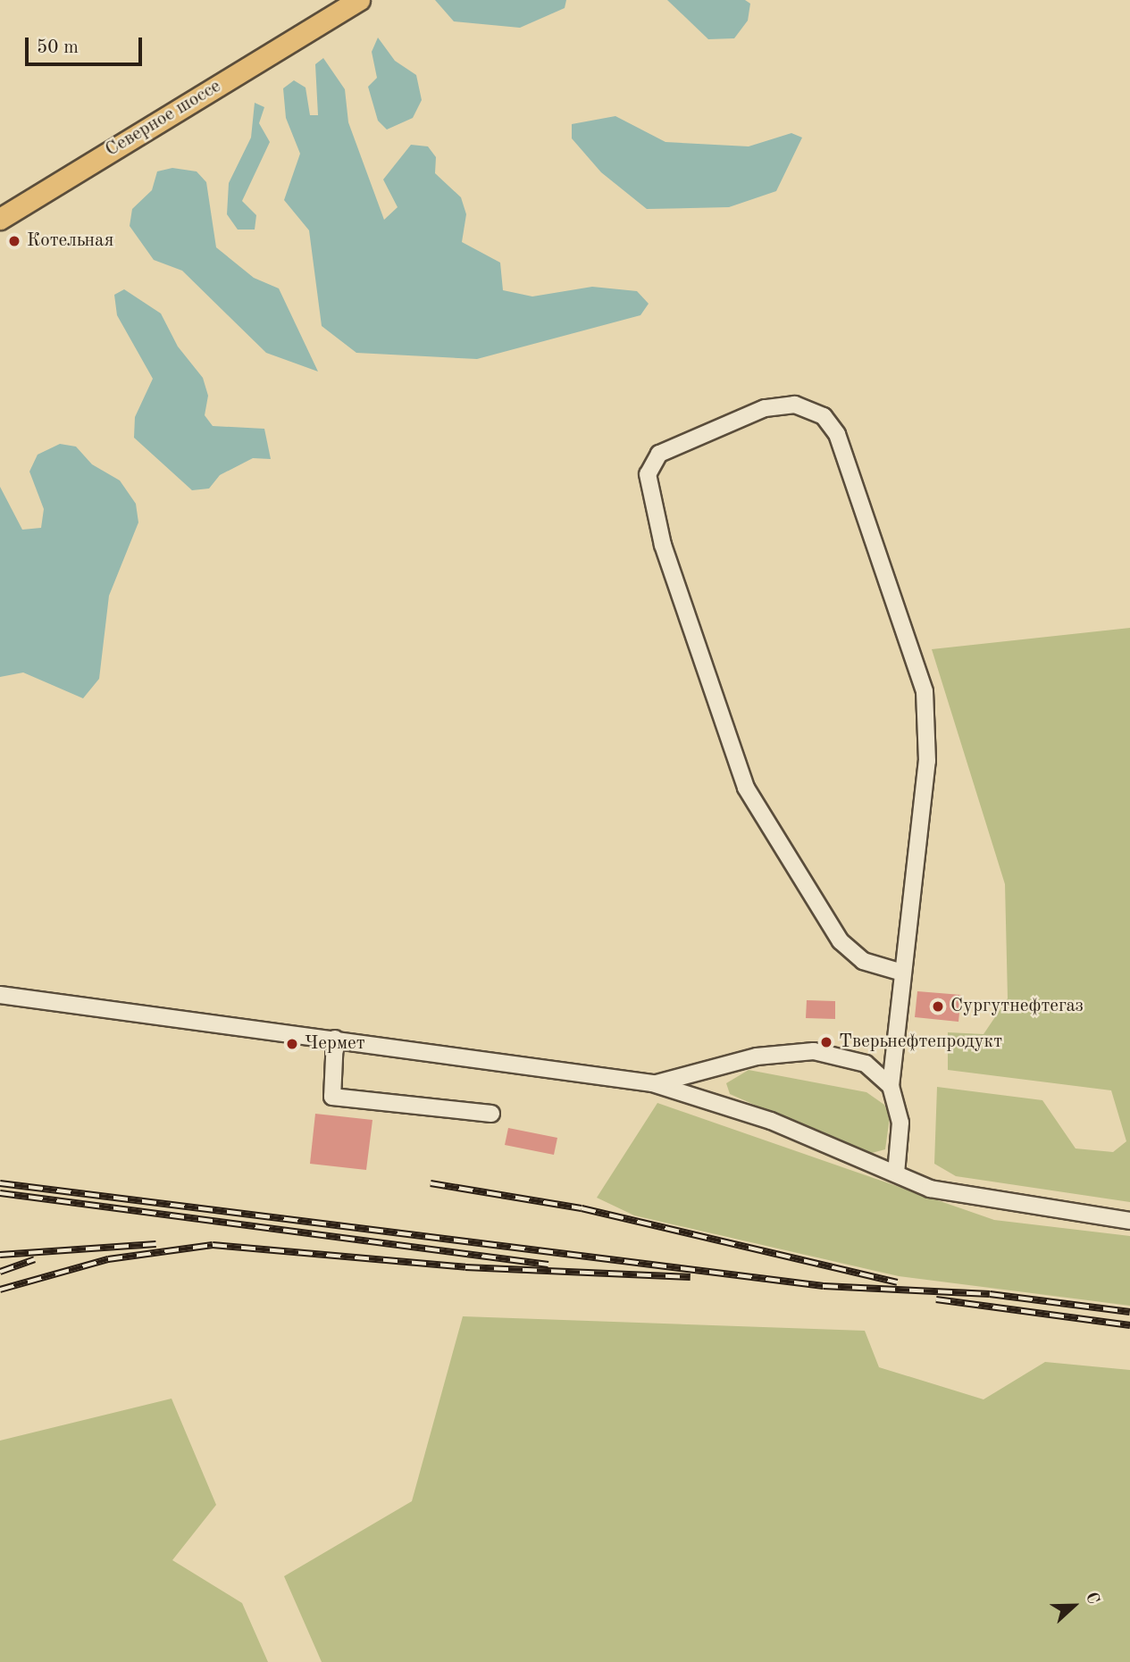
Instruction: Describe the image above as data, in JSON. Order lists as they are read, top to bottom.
{
  "streets": {
    "main road": ["Северное шоссе"]
  },
  "places": [
    "Котельная",
    "Сургутнефтегаз",
    "Тверьнефтепродукт",
    "Чермет"
  ],
  "scale_bar": "50 m",
  "north": "right"
}
